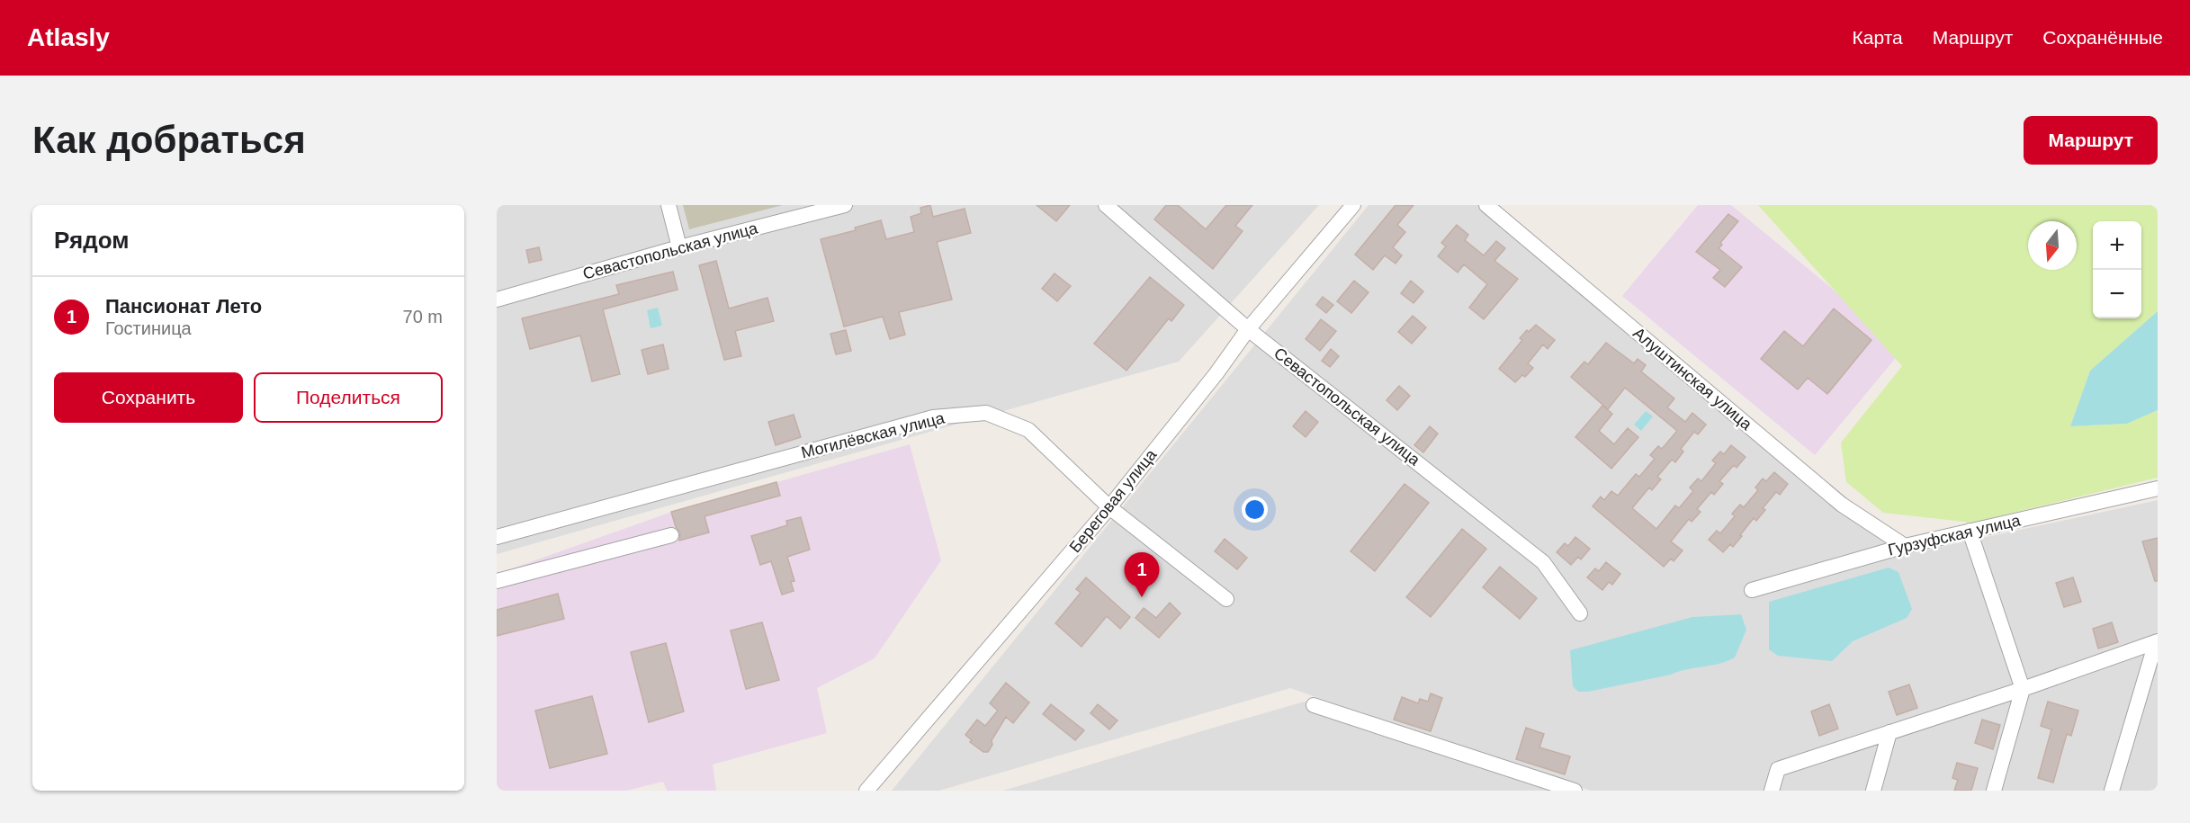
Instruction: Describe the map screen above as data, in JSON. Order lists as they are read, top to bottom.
{
  "streets": {
    "street": [
      "Севастопольская улица",
      "Алуштинская улица",
      "Могилёвская улица",
      "Береговая улица",
      "Гурзуфская улица"
    ]
  },
  "crossings": [
    ["Севастопольская улица", "Береговая улица"],
    ["Алуштинская улица", "Гурзуфская улица"],
    ["Могилёвская улица", "Береговая улица"]
  ],
  "north": "bottom",
  "page": {
    "header": "Atlasly",
    "nav": ["Карта", "Маршрут", "Сохранённые"],
    "buttons": [
      "Маршрут",
      ["Сохранить", "Поделиться"]
    ],
    "title": "Как добраться",
    "heading": "Рядом",
    "map_buttons": ["+", "−"],
    "list": [
      {
        "mark": "1",
        "name": "Пансионат Лето",
        "note": "Гостиница",
        "value": "70 m"
      }
    ],
    "pins": "1"
  }
}
